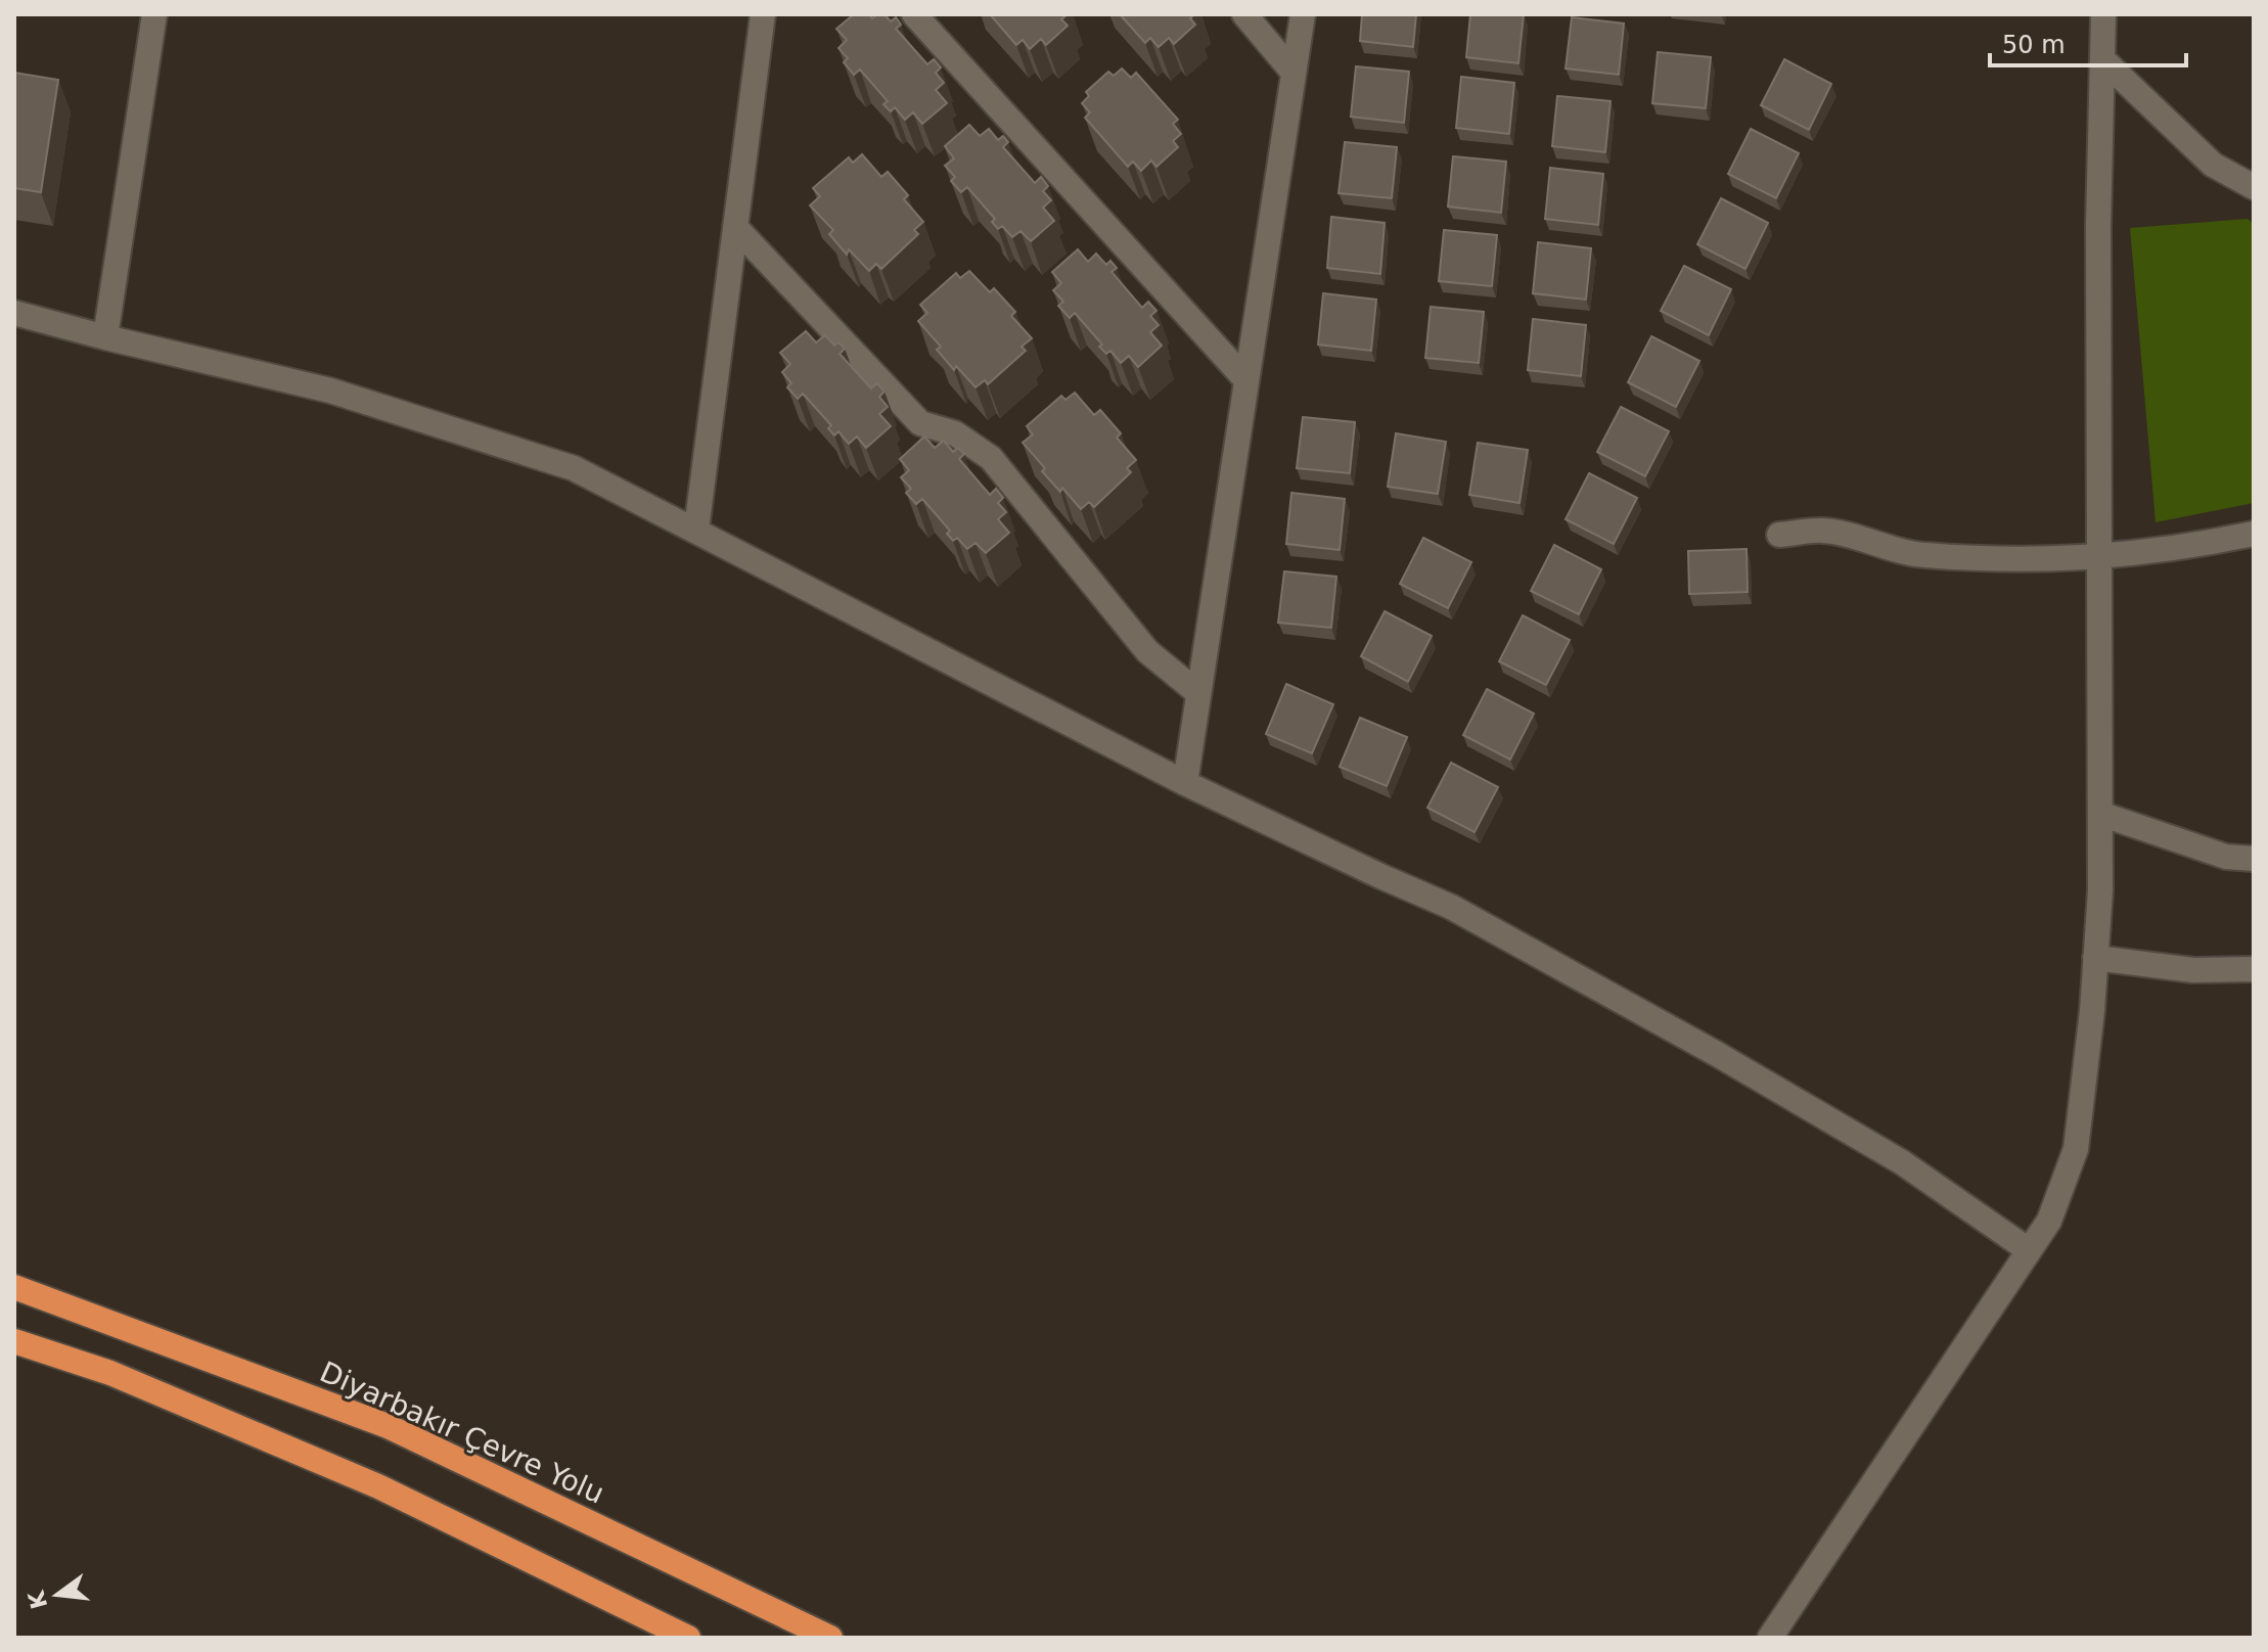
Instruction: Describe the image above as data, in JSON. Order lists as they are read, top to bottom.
{
  "streets": {
    "highway": ["Diyarbakır Çevre Yolu"]
  },
  "scale_bar": "50 m",
  "north": "left"
}
